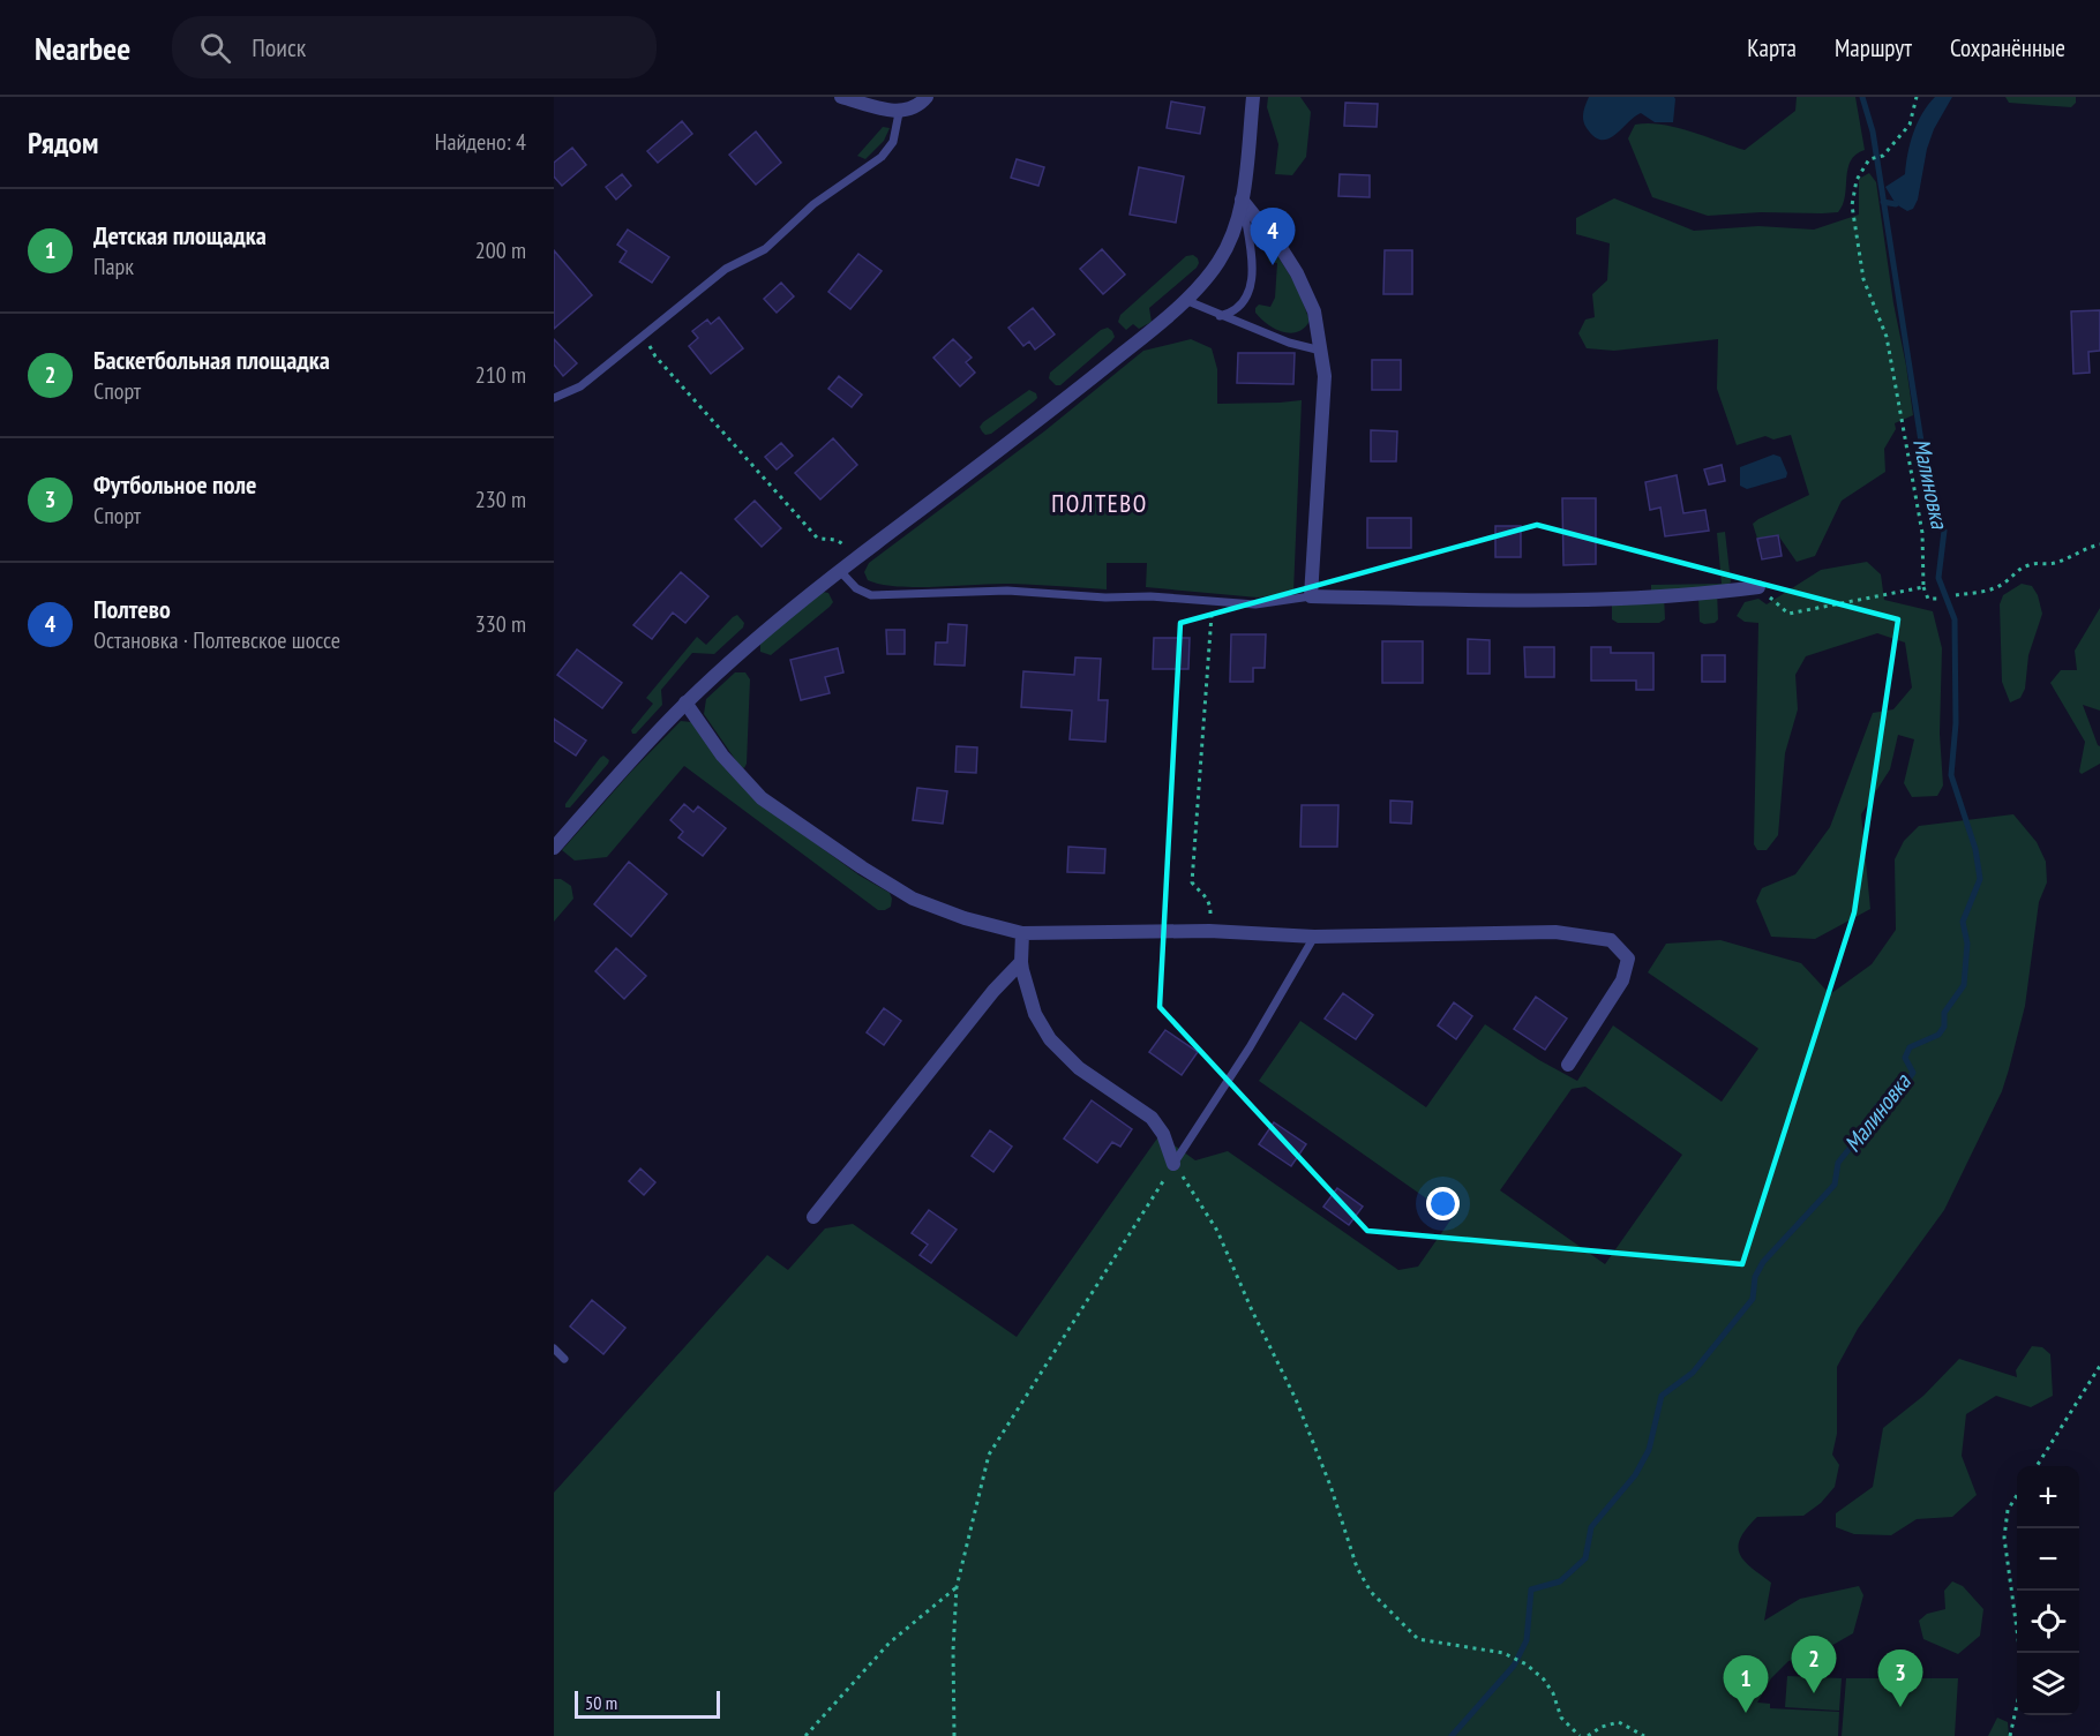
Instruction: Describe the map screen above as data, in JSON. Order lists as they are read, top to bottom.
{
  "districts": ["ПОЛТЕВО"],
  "water": ["Малиновка"],
  "scale_bar": "50 m",
  "page": {
    "header": "Nearbee",
    "search": "Поиск",
    "nav": ["Карта", "Маршрут", "Сохранённые"],
    "heading": ["Рядом", "Найдено: 4"],
    "list": [
      {
        "mark": "1",
        "name": "Детская площадка",
        "note": "Парк",
        "value": "200 m"
      },
      {
        "mark": "2",
        "name": "Баскетбольная площадка",
        "note": "Спорт",
        "value": "210 m"
      },
      {
        "mark": "3",
        "name": "Футбольное поле",
        "note": "Спорт",
        "value": "230 m"
      },
      {
        "mark": "4",
        "name": "Полтево",
        "note": "Остановка · Полтевское шоссе",
        "value": "330 m"
      }
    ],
    "pins": [
      "4",
      "2",
      "3",
      "1"
    ],
    "map_buttons": ["+", "−"],
    "scale": "50 m"
  }
}
